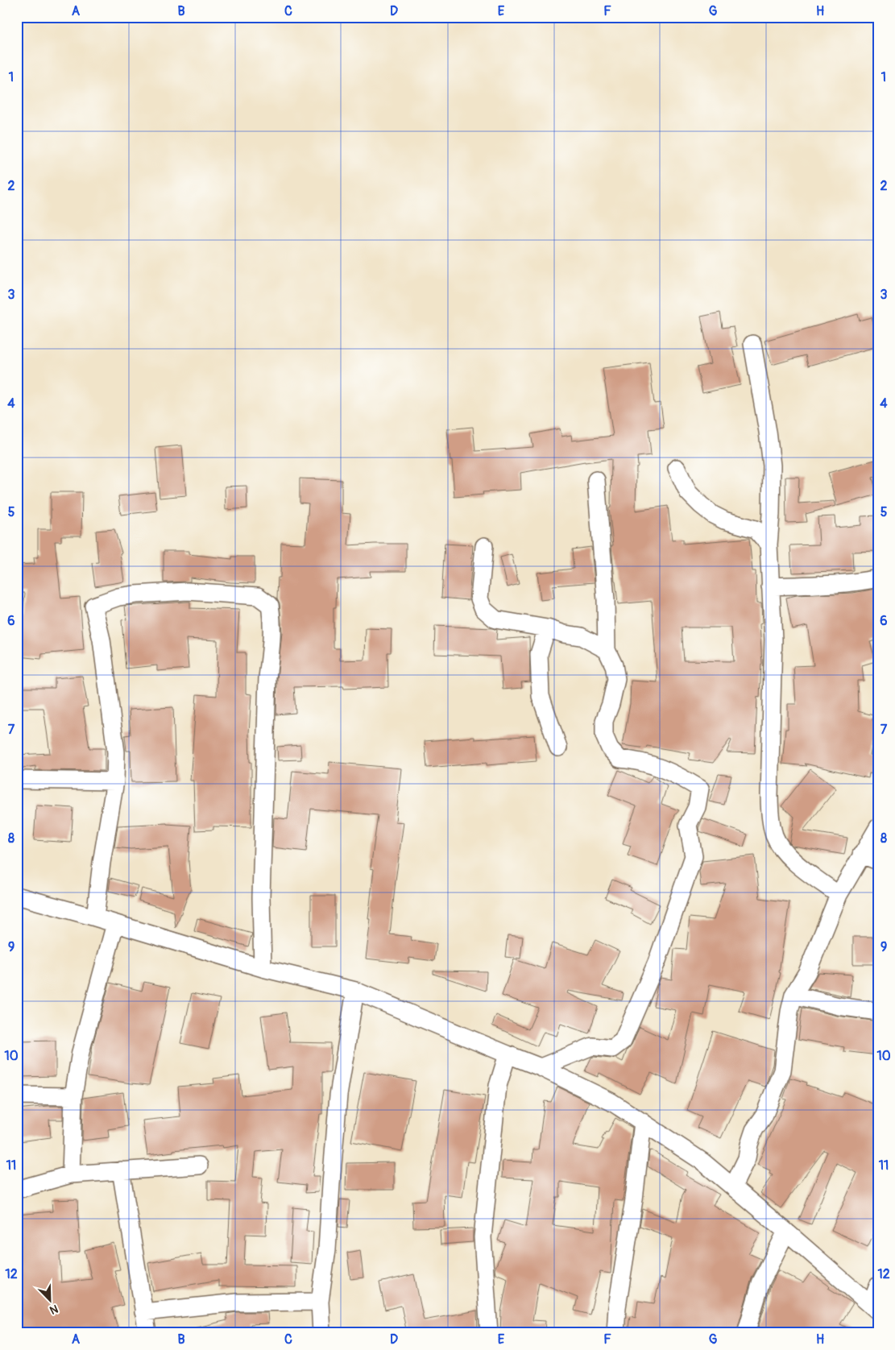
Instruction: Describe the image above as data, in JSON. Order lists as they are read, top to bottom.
{
  "north": "bottom right",
  "grid": {
    "columns": [
      "A",
      "B",
      "C",
      "D",
      "E",
      "F",
      "G",
      "H"
    ],
    "rows": [
      "1",
      "2",
      "3",
      "4",
      "5",
      "6",
      "7",
      "8",
      "9",
      "10",
      "11",
      "12"
    ]
  }
}
